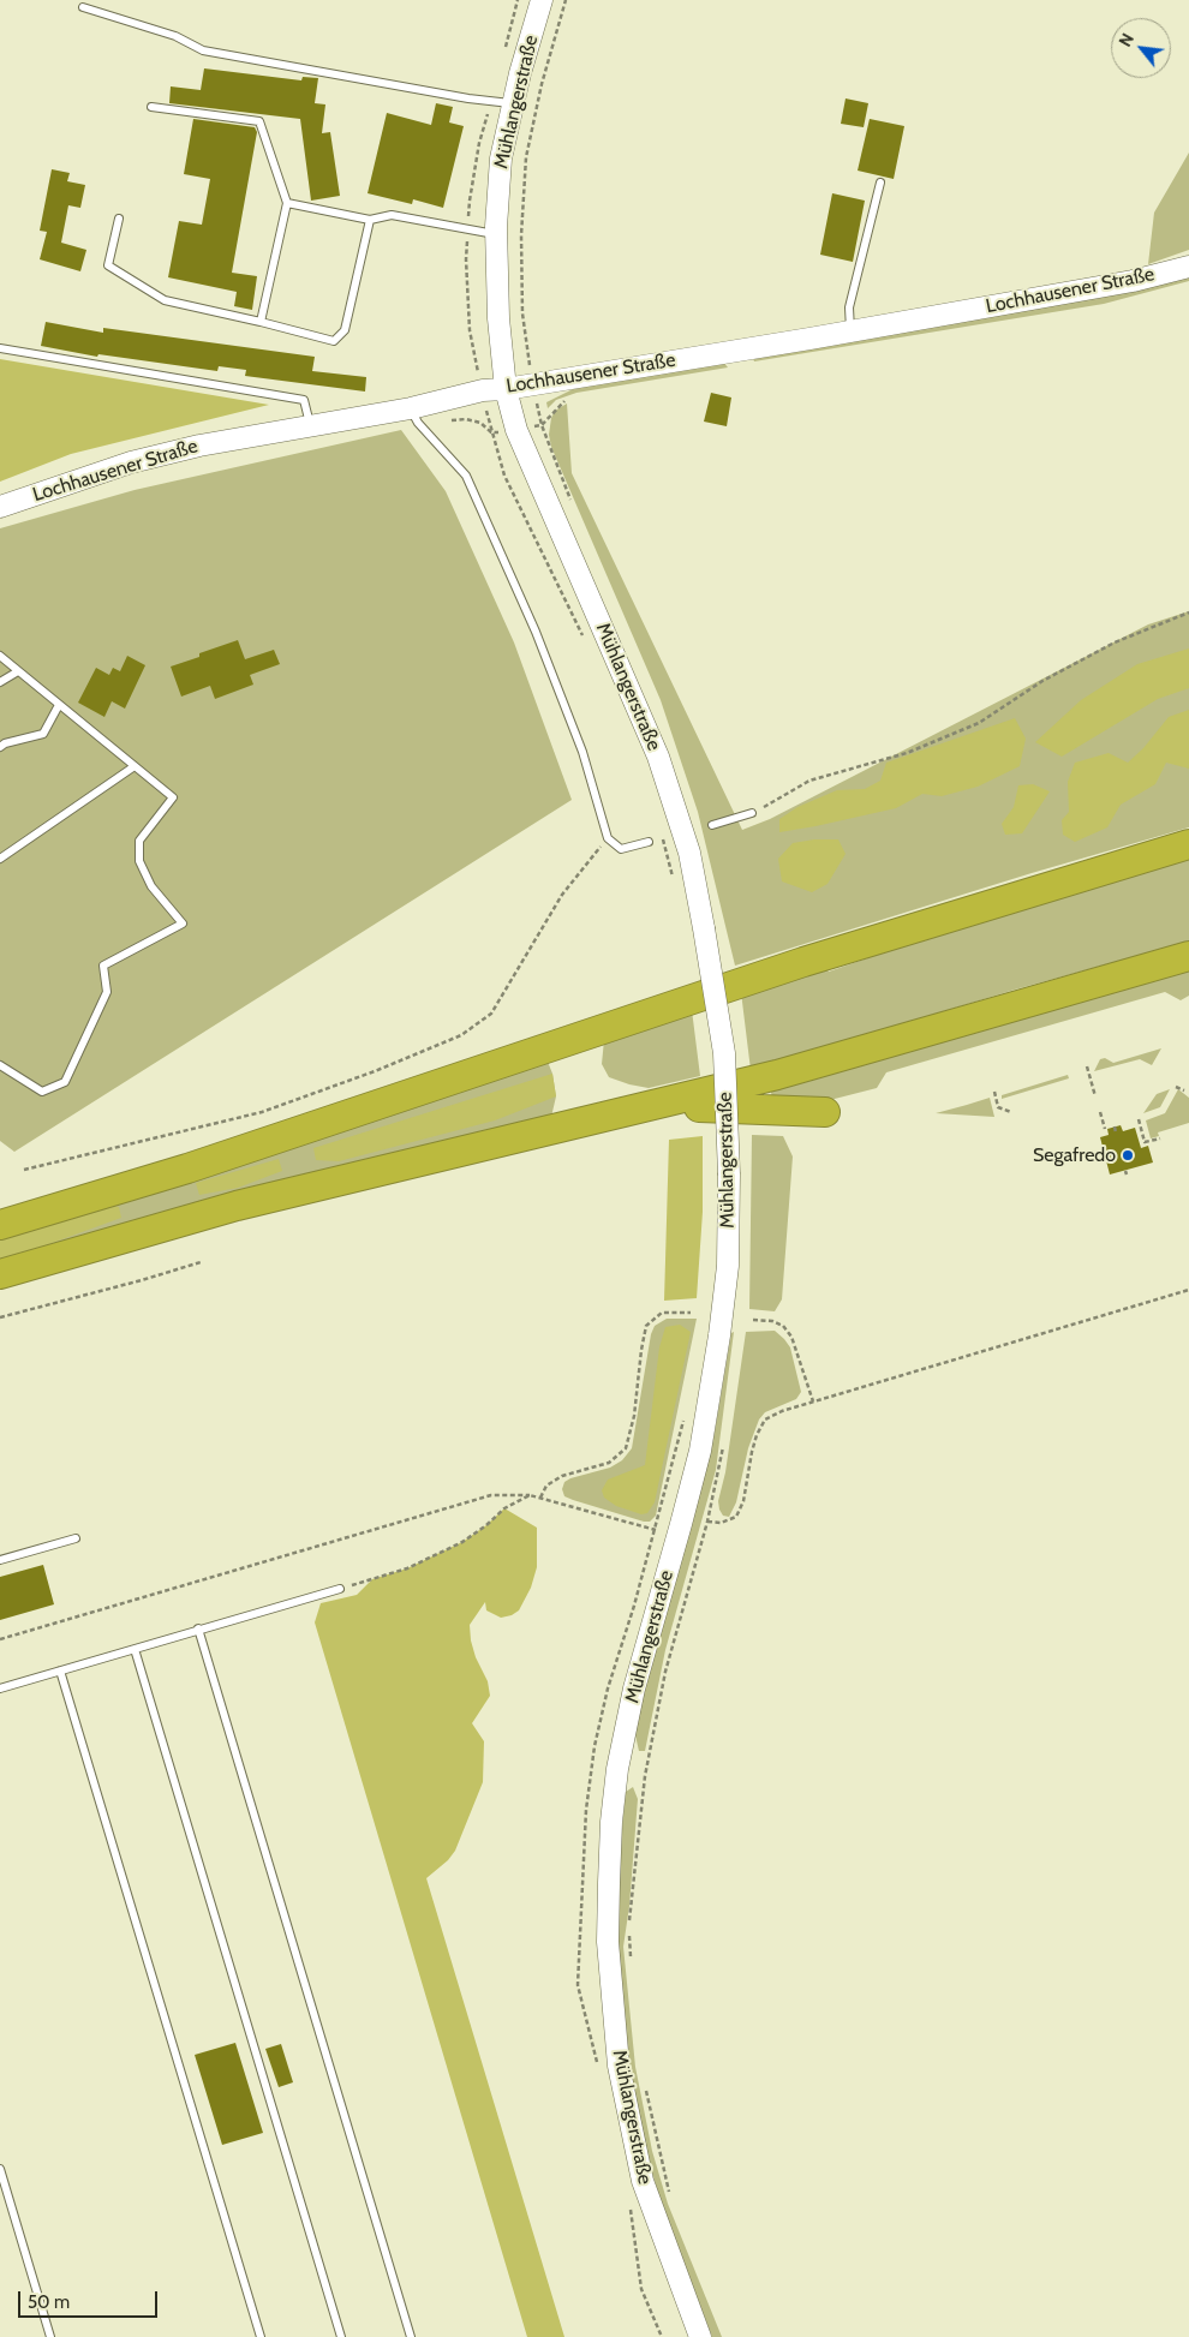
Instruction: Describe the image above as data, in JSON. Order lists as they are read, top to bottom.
{
  "streets": {
    "main road": ["Mühlangerstraße", "Lochhausener Straße"]
  },
  "crossings": [
    ["Mühlangerstraße", "Lochhausener Straße"]
  ],
  "places": ["Segafredo"],
  "scale_bar": "50 m",
  "north": "top left"
}
